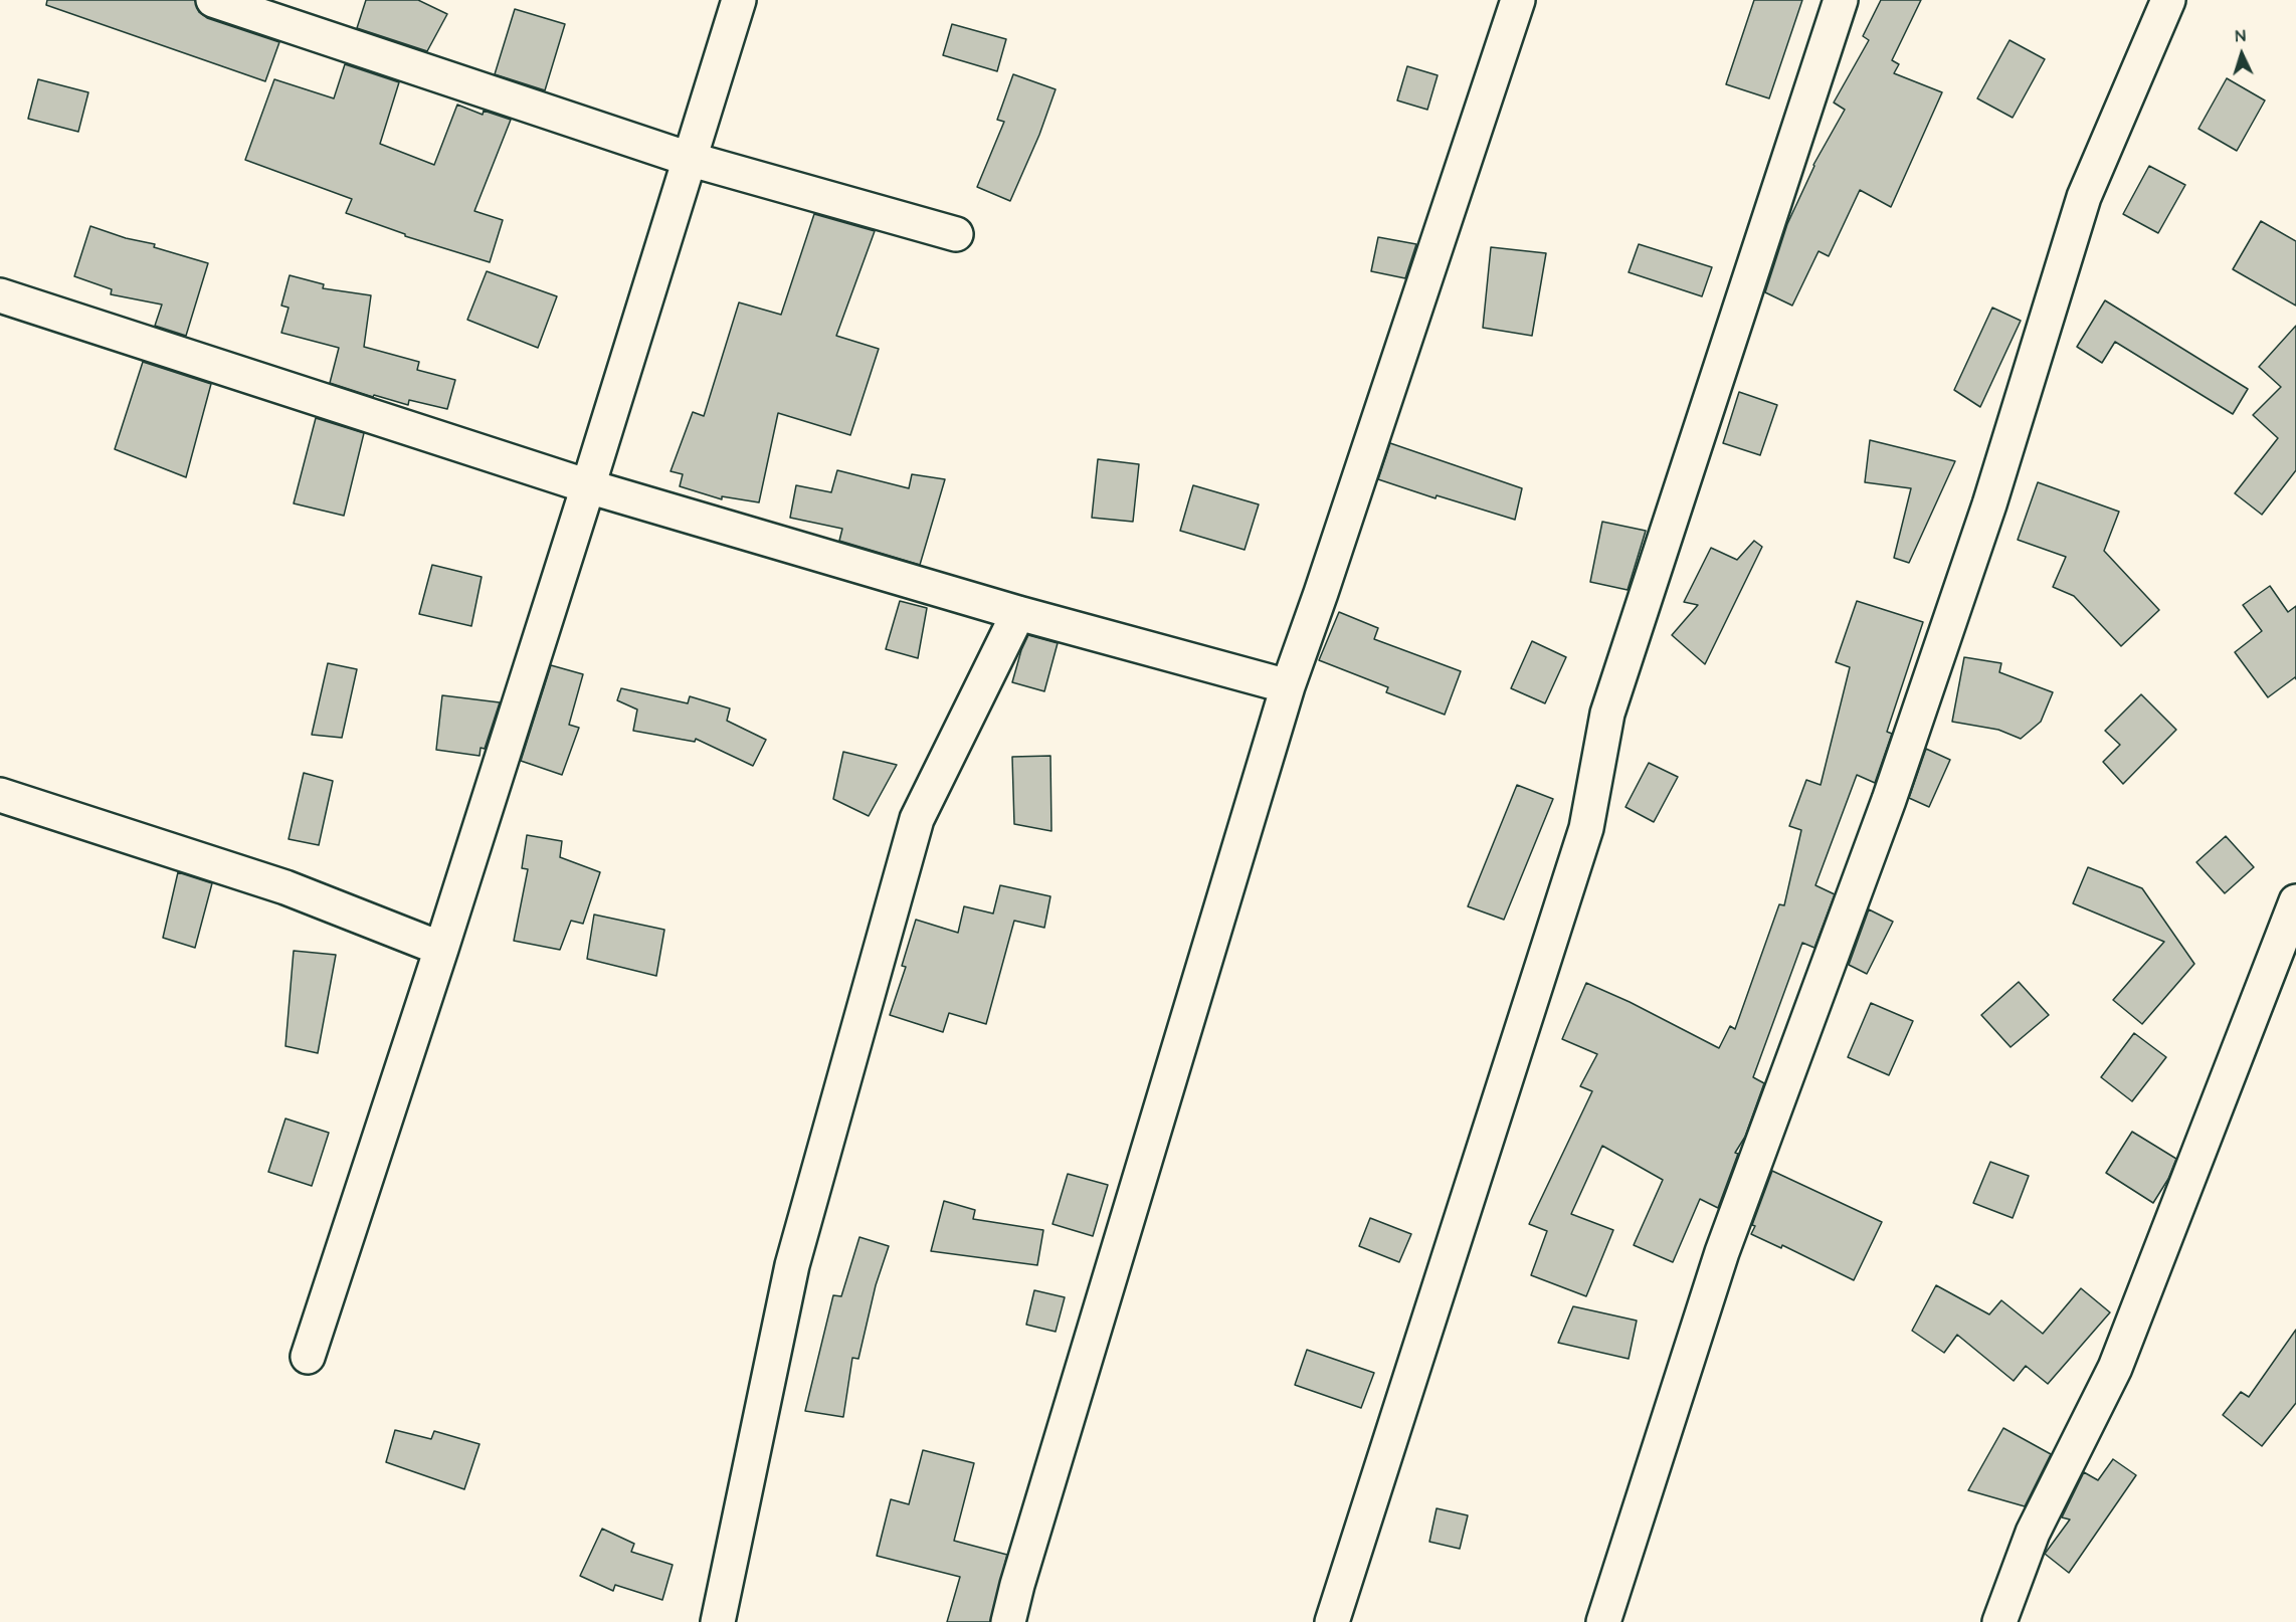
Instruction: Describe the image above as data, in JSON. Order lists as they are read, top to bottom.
{
  "north": "top"
}
